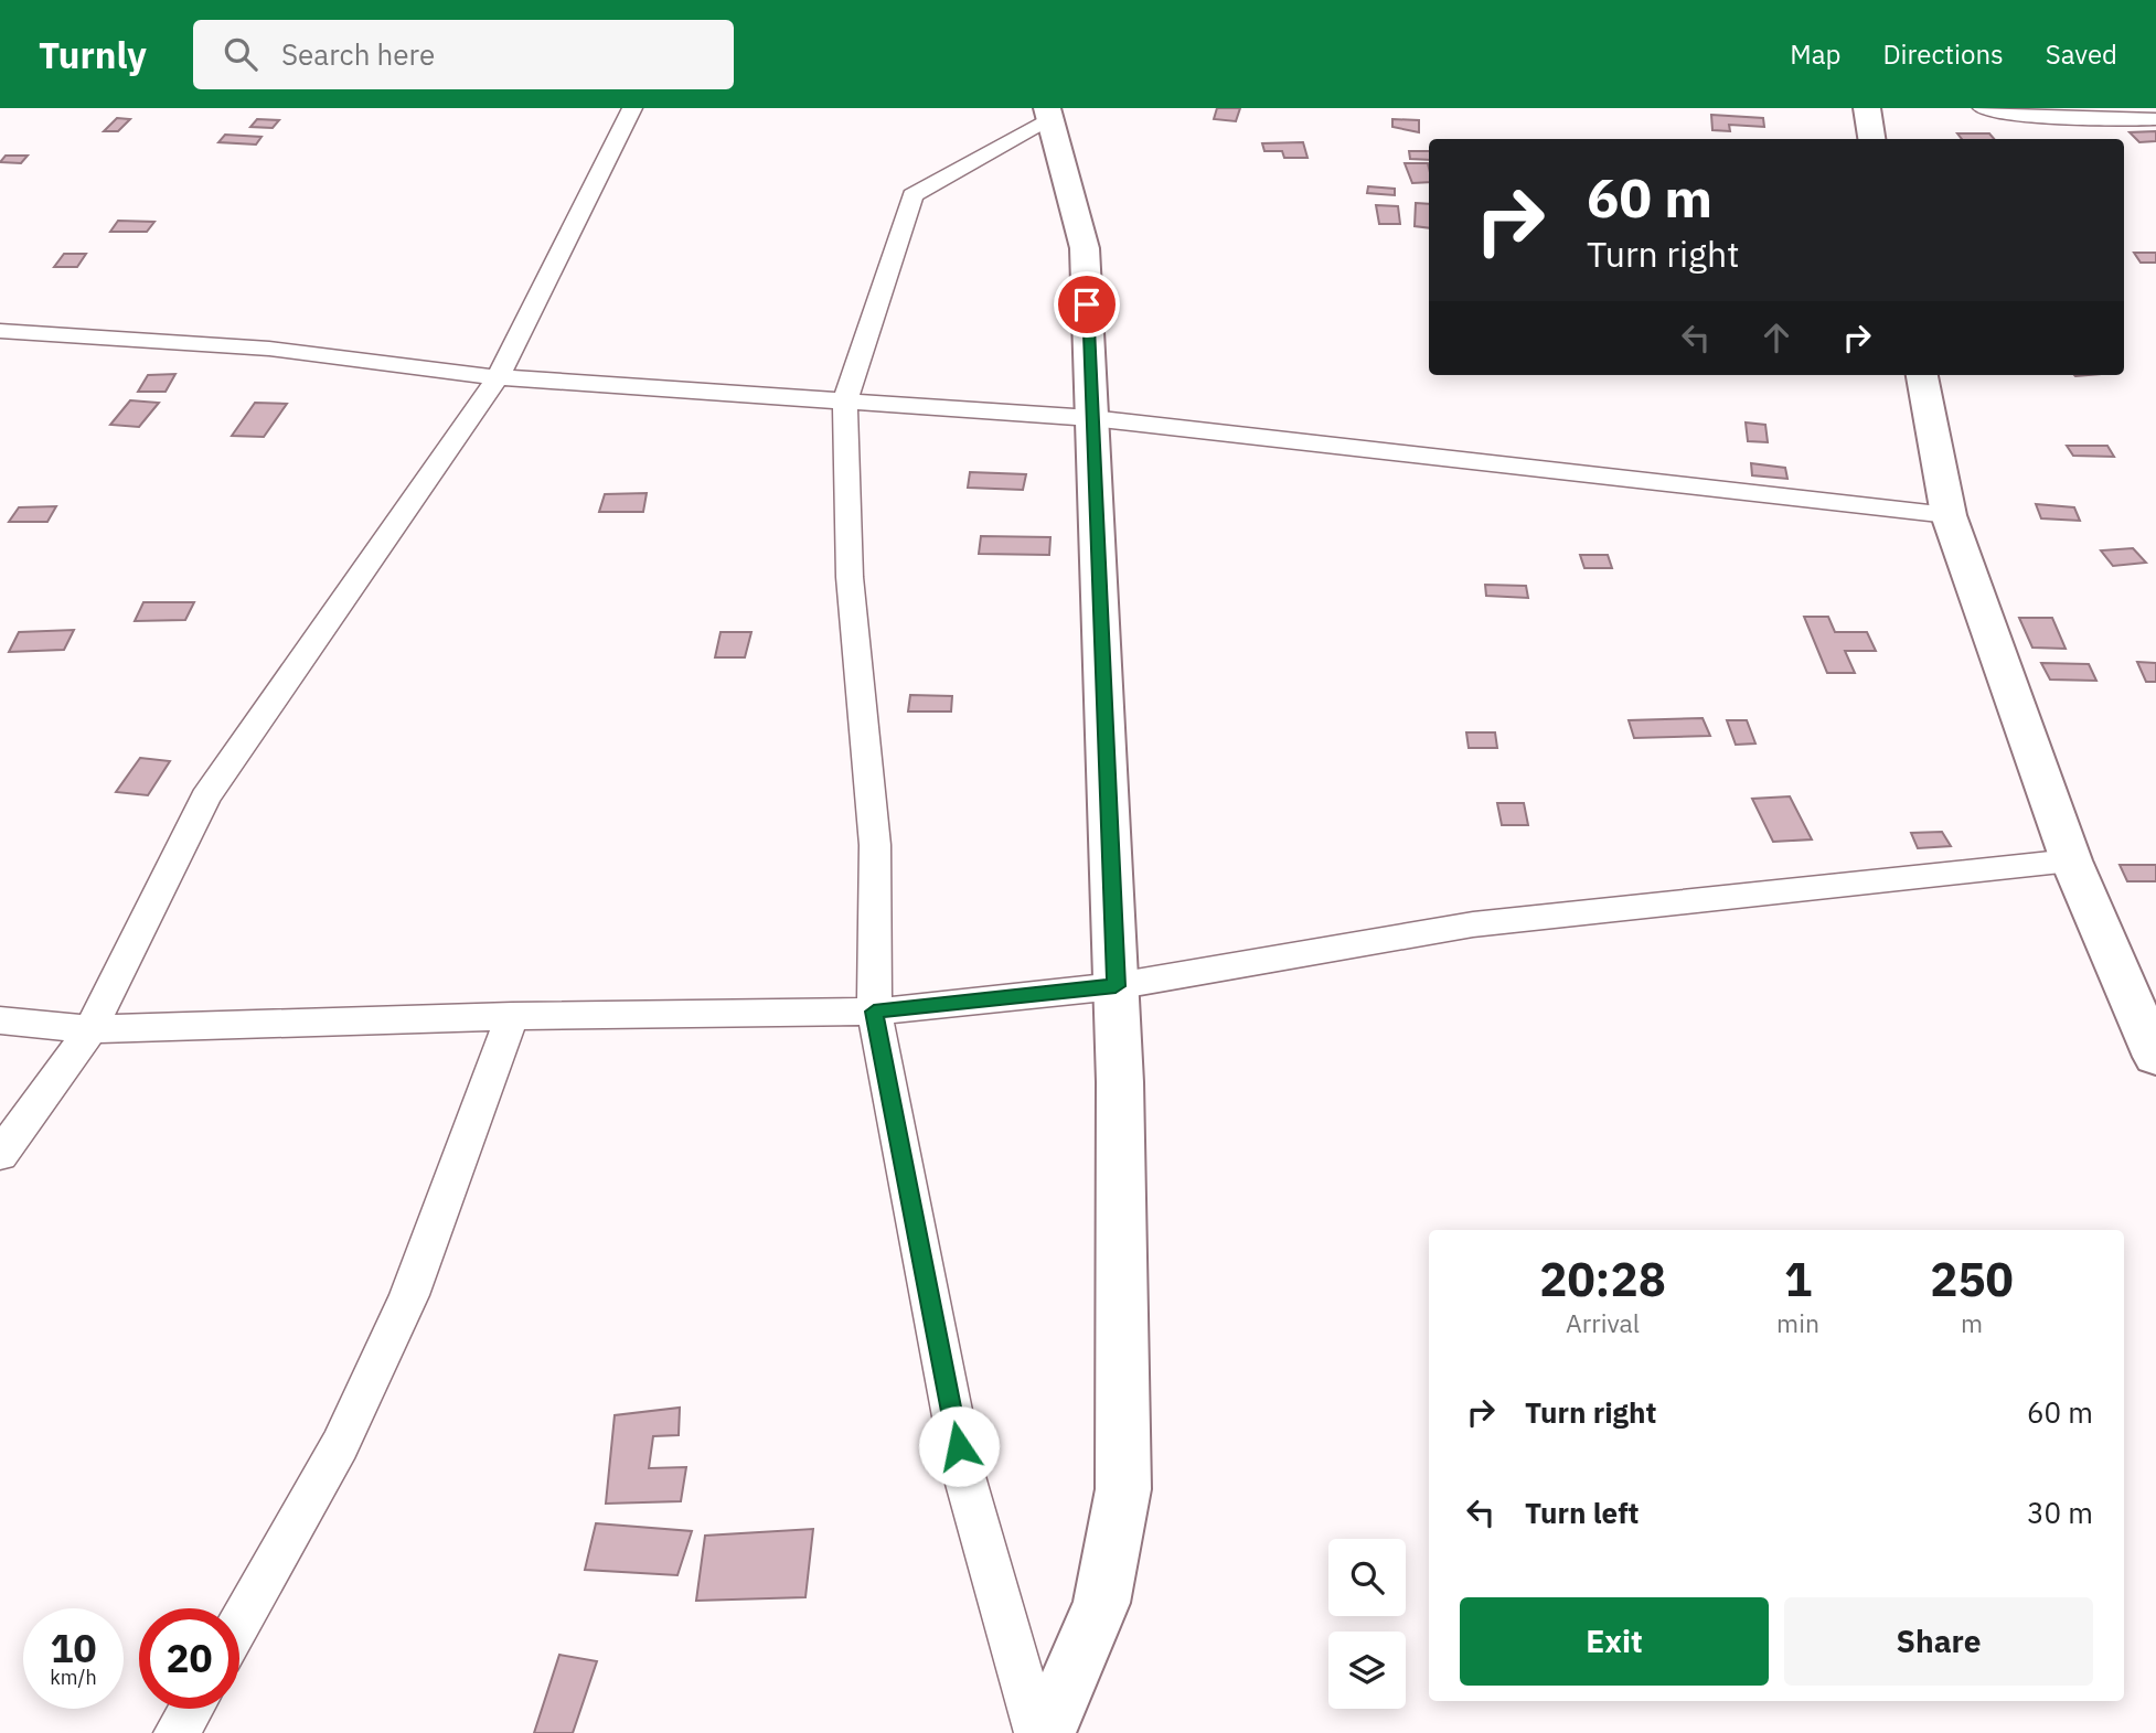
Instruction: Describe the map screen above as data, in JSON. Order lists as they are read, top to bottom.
{
  "page": {
    "header": "Turnly",
    "search": "Search here",
    "nav": ["Map", "Directions", "Saved"],
    "turn": ["60 m", "Turn right"],
    "eta": [
      "20:28",
      "Arrival",
      "1",
      "min",
      "250",
      "m"
    ],
    "list": [
      {
        "name": "Turn right",
        "value": "60 m"
      },
      {
        "name": "Turn left",
        "value": "30 m"
      }
    ],
    "buttons": ["Exit", "Share"],
    "speed": "10 km/h",
    "limit": "20"
  }
}
